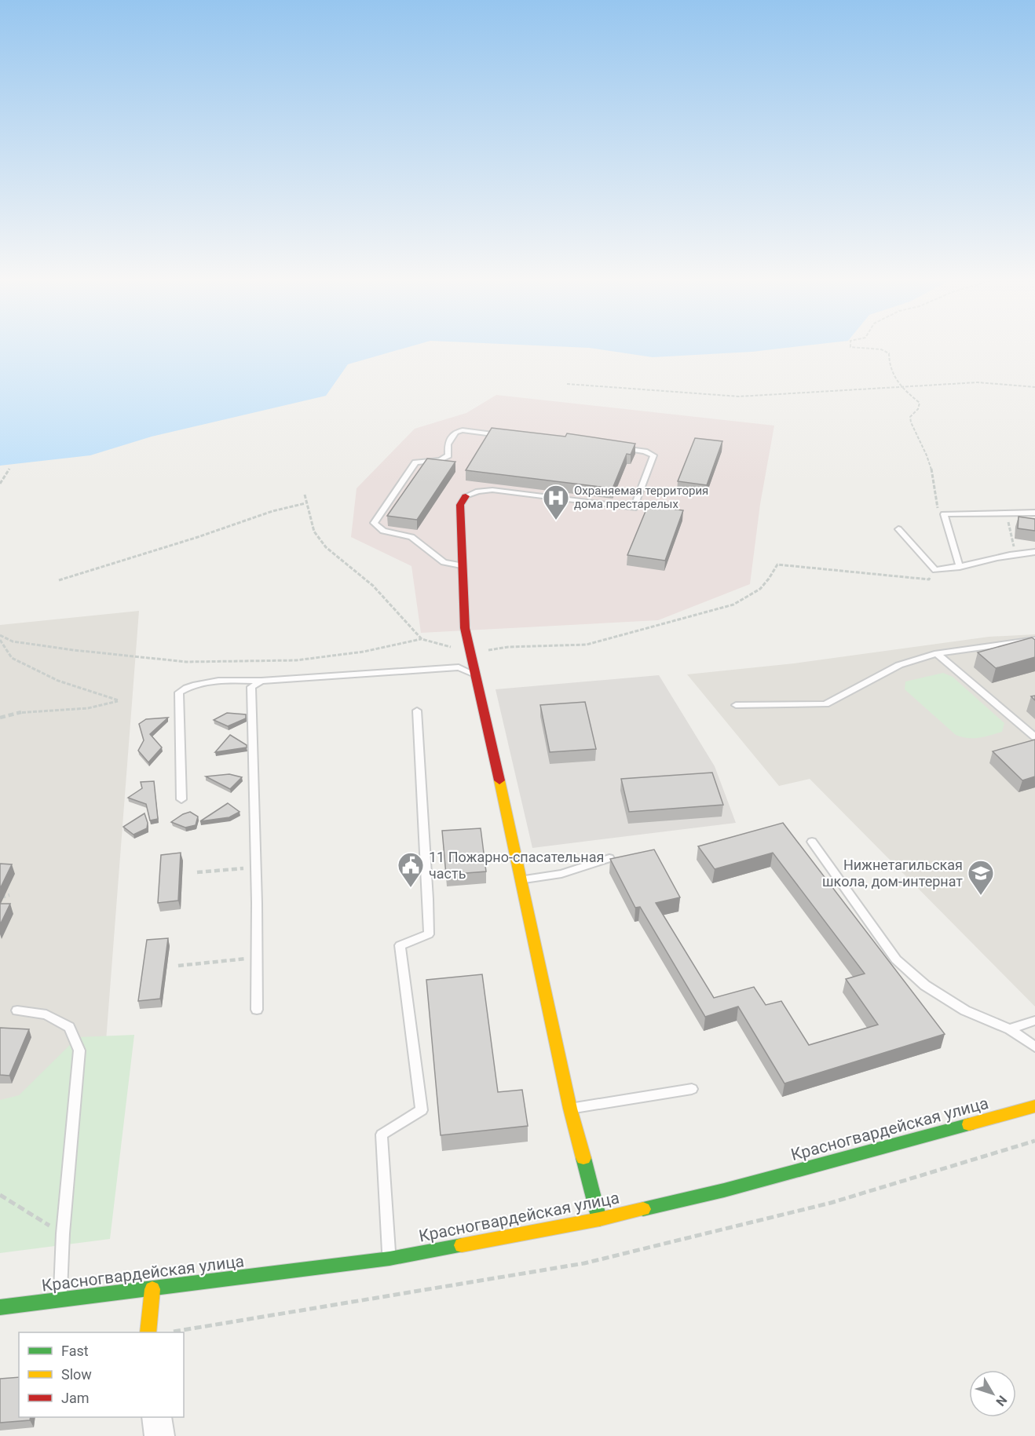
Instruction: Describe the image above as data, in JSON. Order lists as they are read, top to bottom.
{
  "streets": {
    "street": ["Красногвардейская улица"]
  },
  "places": {
    "hospital": ["Охраняемая территория дома престарелых"],
    "public building": ["11 Пожарно-спасательная часть"],
    "school or university": ["Нижнетагильская школа, дом-интернат"]
  },
  "legend": ["Fast", "Slow", "Jam"],
  "north": "bottom right"
}
